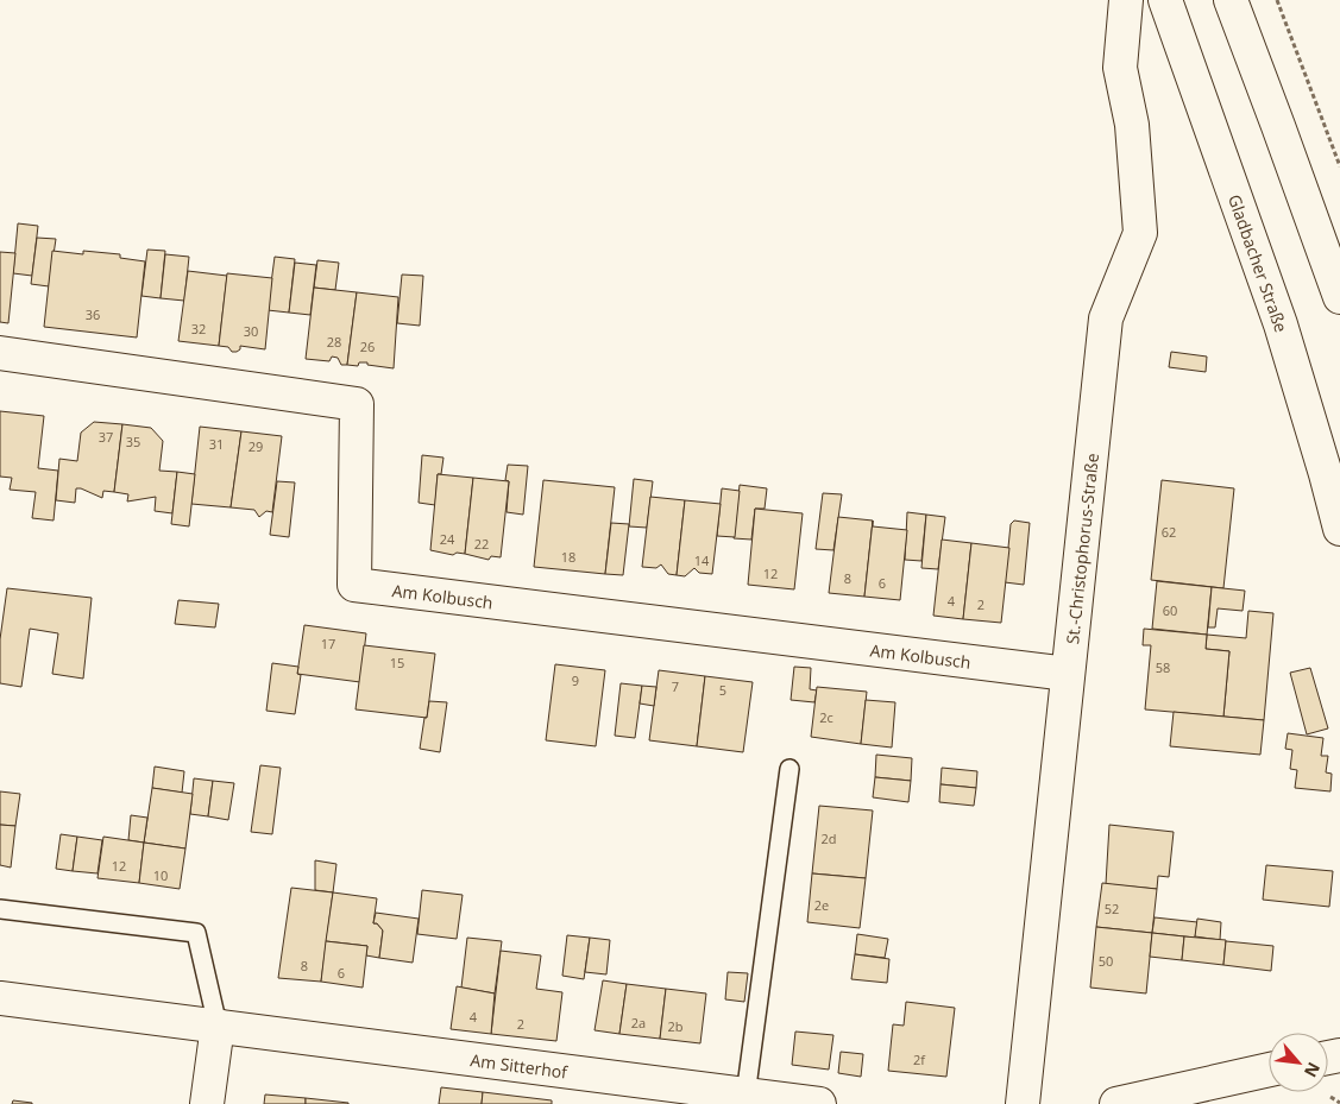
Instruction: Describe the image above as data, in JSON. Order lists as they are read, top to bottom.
{
  "streets": {
    "street": [
      "Gladbacher Straße",
      "St.-Christophorus-Straße",
      "Am Kolbusch",
      "Am Sitterhof"
    ]
  },
  "crossings": [
    ["St.-Christophorus-Straße", "Am Kolbusch"]
  ],
  "house_numbers": [
    "36",
    "32",
    "30",
    "28",
    "26",
    "37",
    "35",
    "31",
    "29",
    "62",
    "24",
    "22",
    "18",
    "14",
    "12",
    "8",
    "6",
    "4",
    "2",
    "60",
    "17",
    "15",
    "58",
    "9",
    "7",
    "5",
    "2c",
    "2d",
    "12",
    "10",
    "2e",
    "52",
    "50",
    "8",
    "6",
    "4",
    "2a",
    "2",
    "2b",
    "2f"
  ],
  "north": "bottom right"
}
